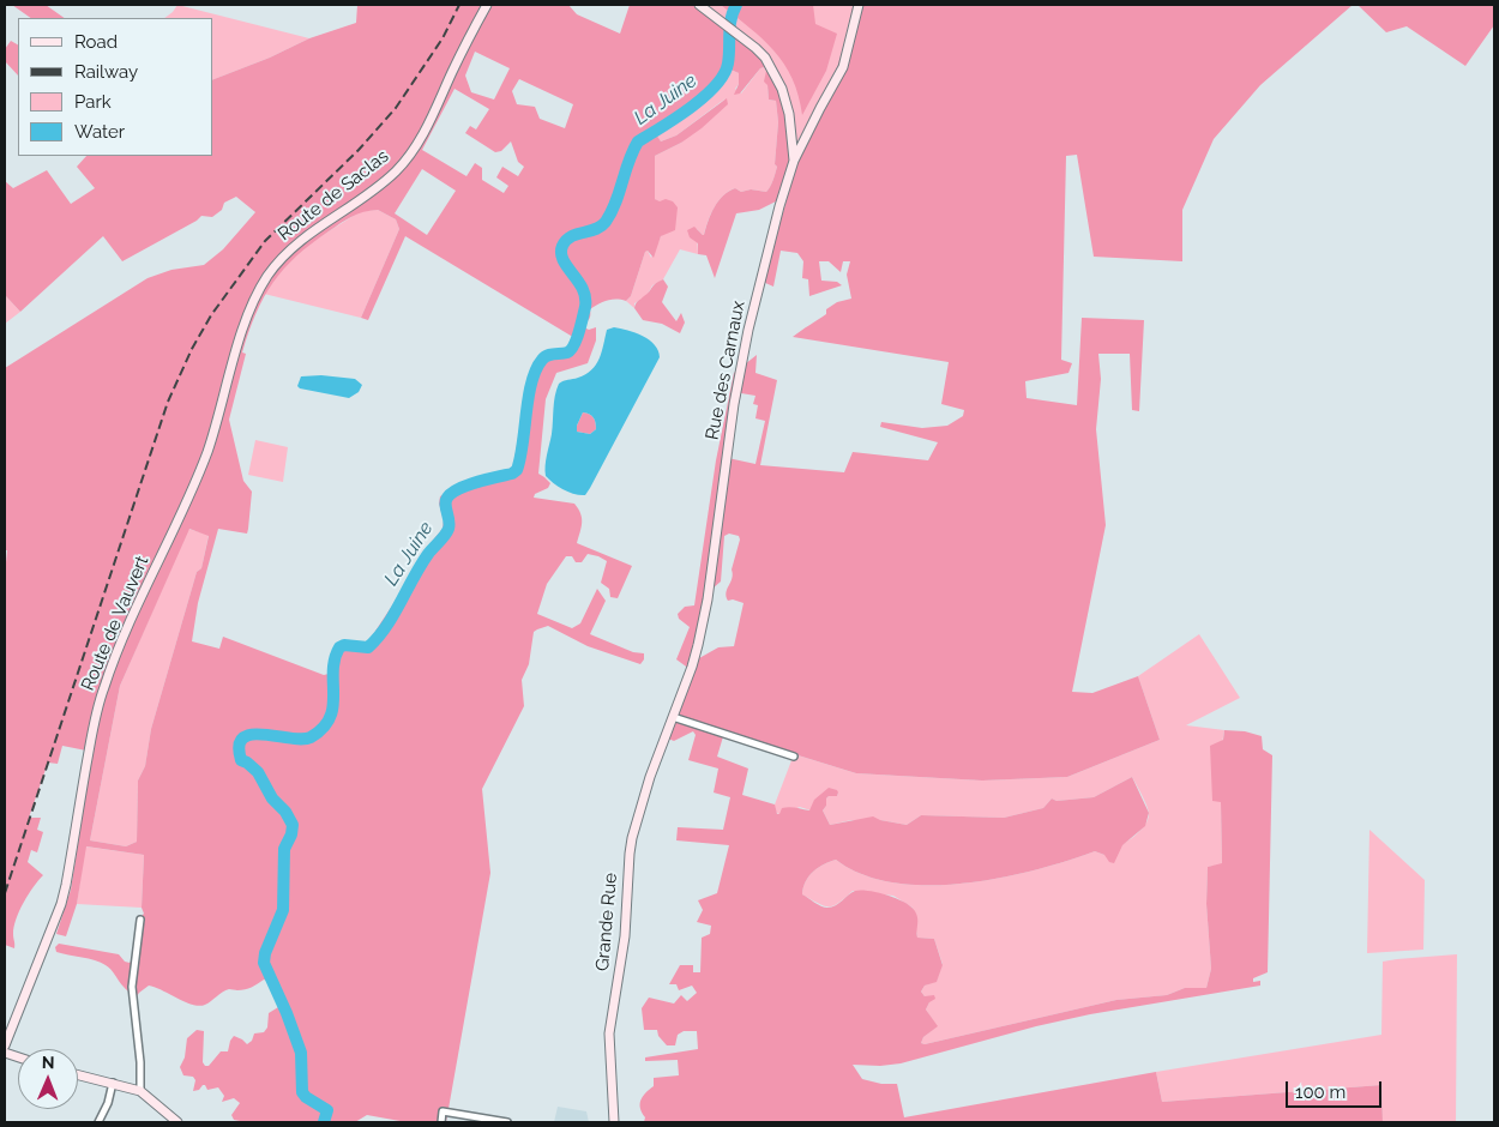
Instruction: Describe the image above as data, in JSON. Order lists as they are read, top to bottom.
{
  "streets": {
    "street": [
      "Route de Saclas",
      "Rue des Carnaux",
      "Route de Vauvert",
      "Grande Rue"
    ]
  },
  "crossings": [
    ["Route de Saclas", "Route de Vauvert"],
    ["Rue des Carnaux", "Grande Rue"]
  ],
  "water": ["La Juine"],
  "legend": [
    "Road",
    "Railway",
    "Park",
    "Water"
  ],
  "scale_bar": "100 m",
  "north": "top"
}
